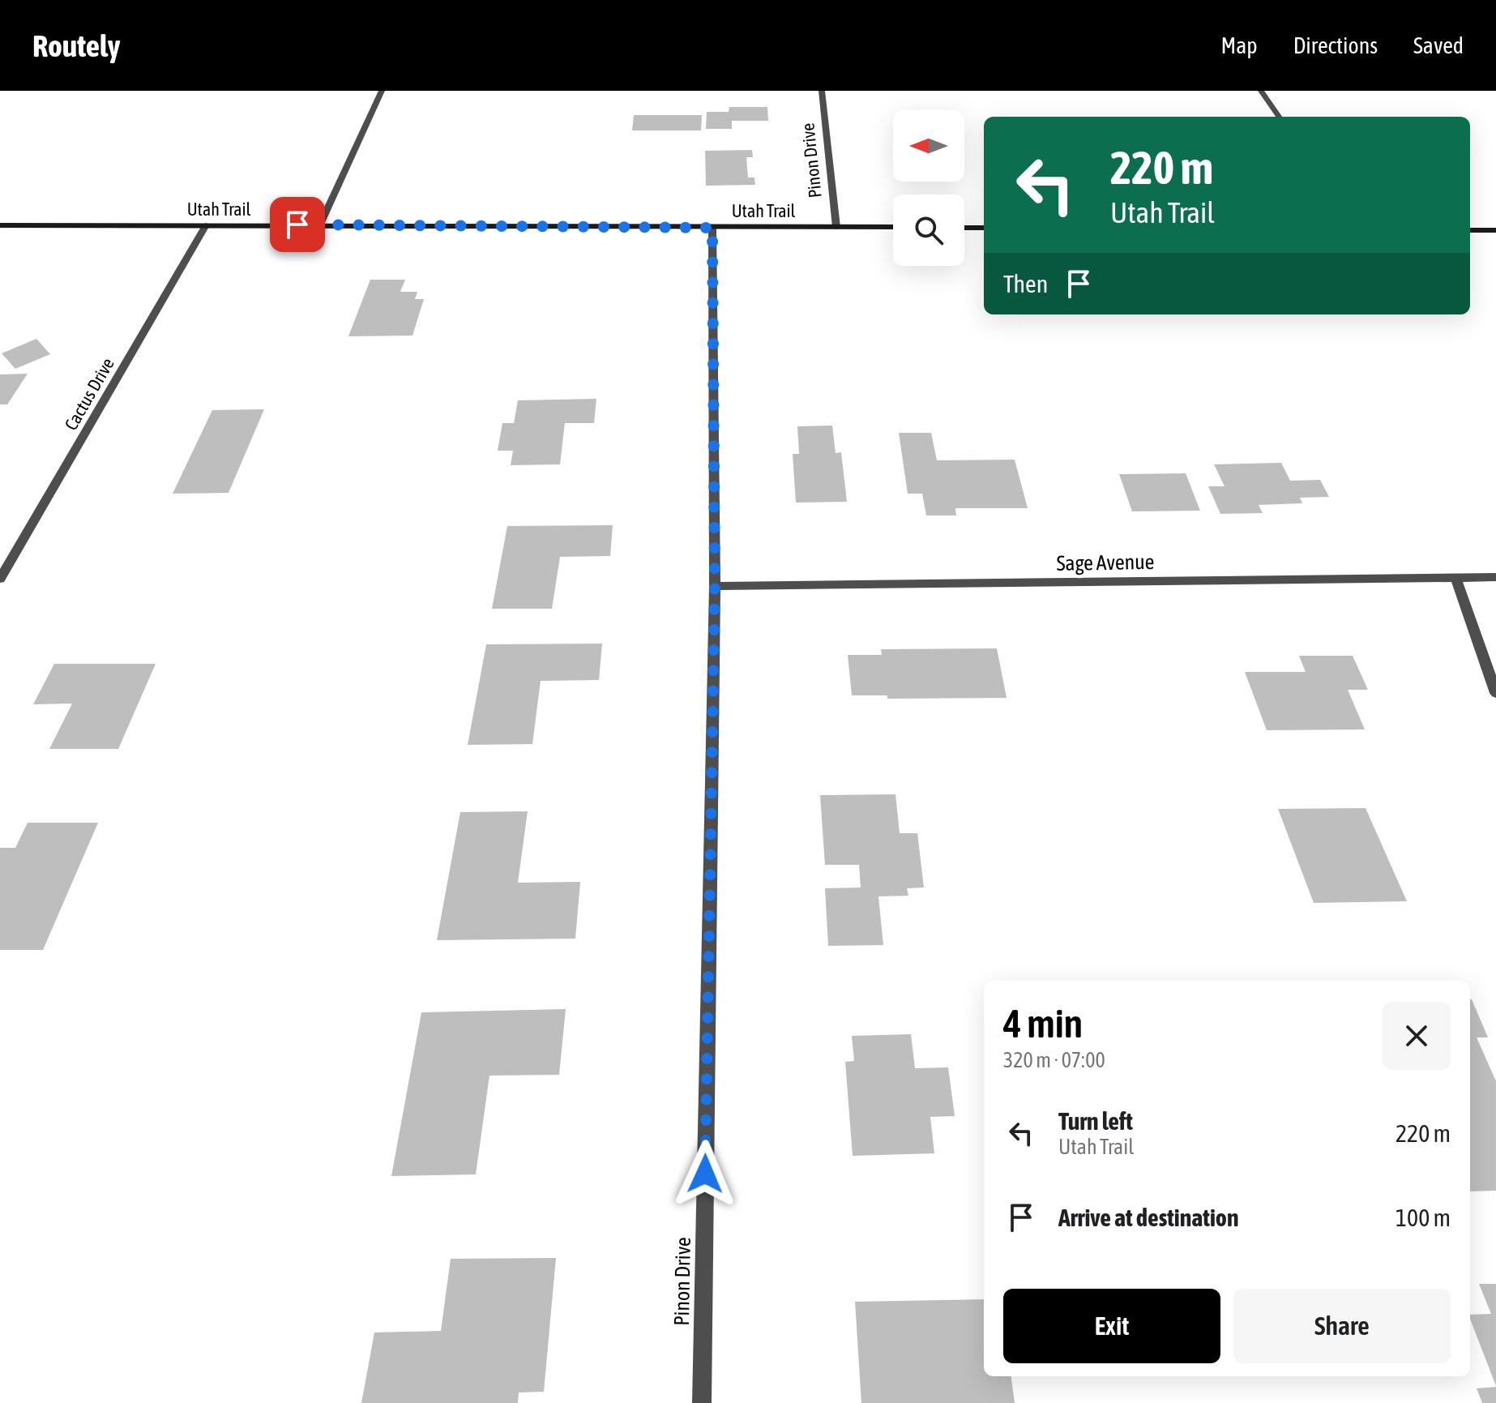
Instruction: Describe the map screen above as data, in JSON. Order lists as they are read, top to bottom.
{
  "streets": {
    "main road": ["Utah Trail"],
    "street": ["Pinon Drive", "Cactus Drive", "Sage Avenue"]
  },
  "crossings": [
    ["Pinon Drive", "Utah Trail"],
    ["Pinon Drive", "Sage Avenue"],
    ["Utah Trail", "Cactus Drive"]
  ],
  "north": "left",
  "page": {
    "header": "Routely",
    "nav": ["Map", "Directions", "Saved"],
    "turn": ["220 m", "Utah Trail"],
    "then": "Then",
    "heading": ["4 min", "320 m · 07:00"],
    "list": [
      {
        "name": "Turn left",
        "note": "Utah Trail",
        "value": "220 m"
      },
      {
        "name": "Arrive at destination",
        "value": "100 m"
      }
    ],
    "buttons": ["Exit", "Share"]
  }
}
